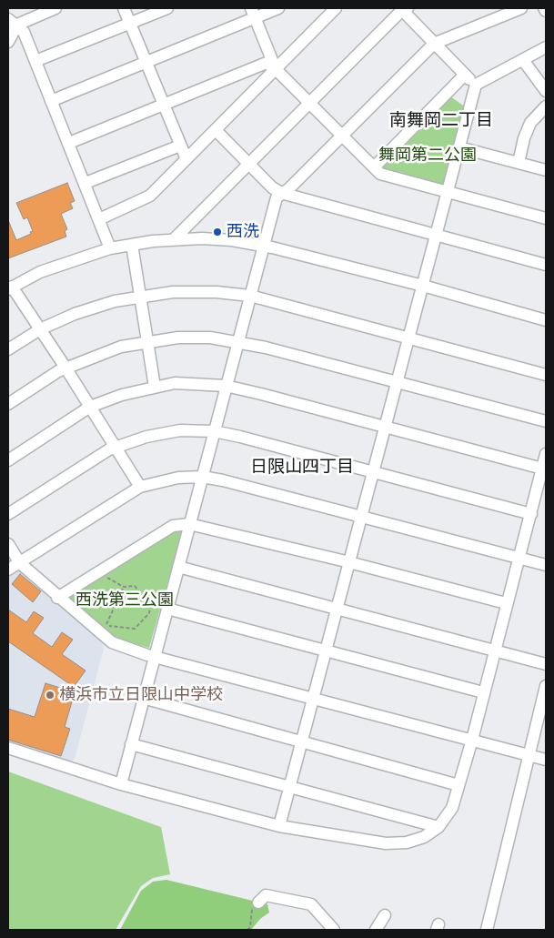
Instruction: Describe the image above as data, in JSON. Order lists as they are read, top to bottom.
{
  "districts": ["南舞岡二丁目", "日限山四丁目"],
  "parks": ["舞岡第二公園", "西洗第三公園"],
  "places": ["西洗", "横浜市立日限山中学校"]
}
